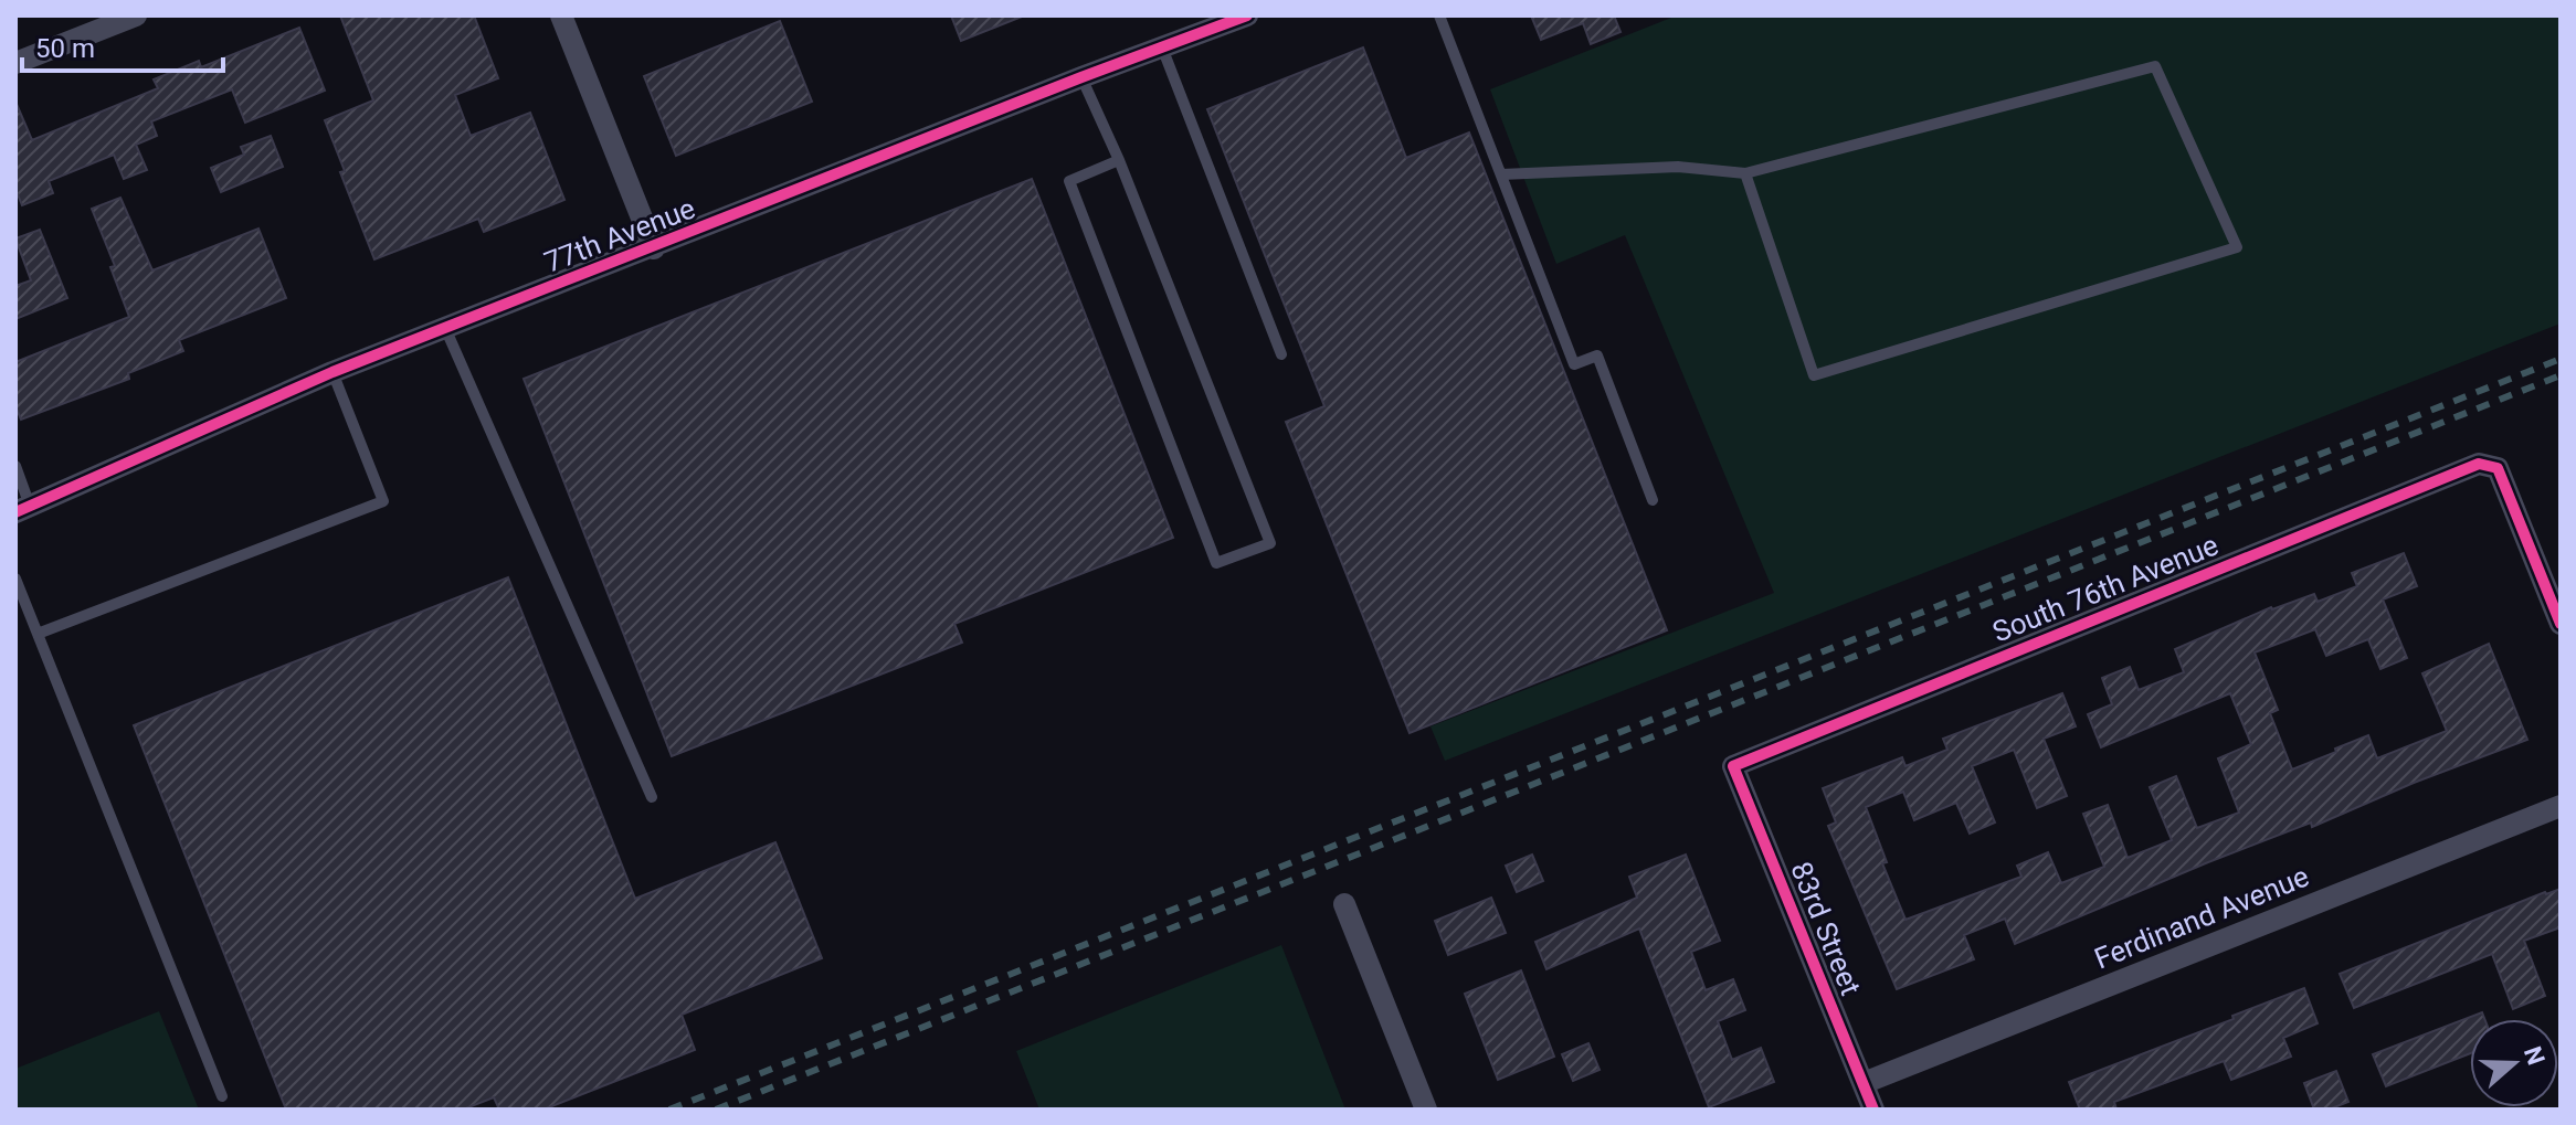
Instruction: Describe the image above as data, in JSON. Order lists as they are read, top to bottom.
{
  "streets": {
    "street": [
      "77th Avenue",
      "South 76th Avenue",
      "Ferdinand Avenue",
      "83rd Street"
    ]
  },
  "crossings": [
    ["South 76th Avenue", "83rd Street"],
    ["Ferdinand Avenue", "83rd Street"]
  ],
  "scale_bar": "50 m",
  "north": "right"
}
